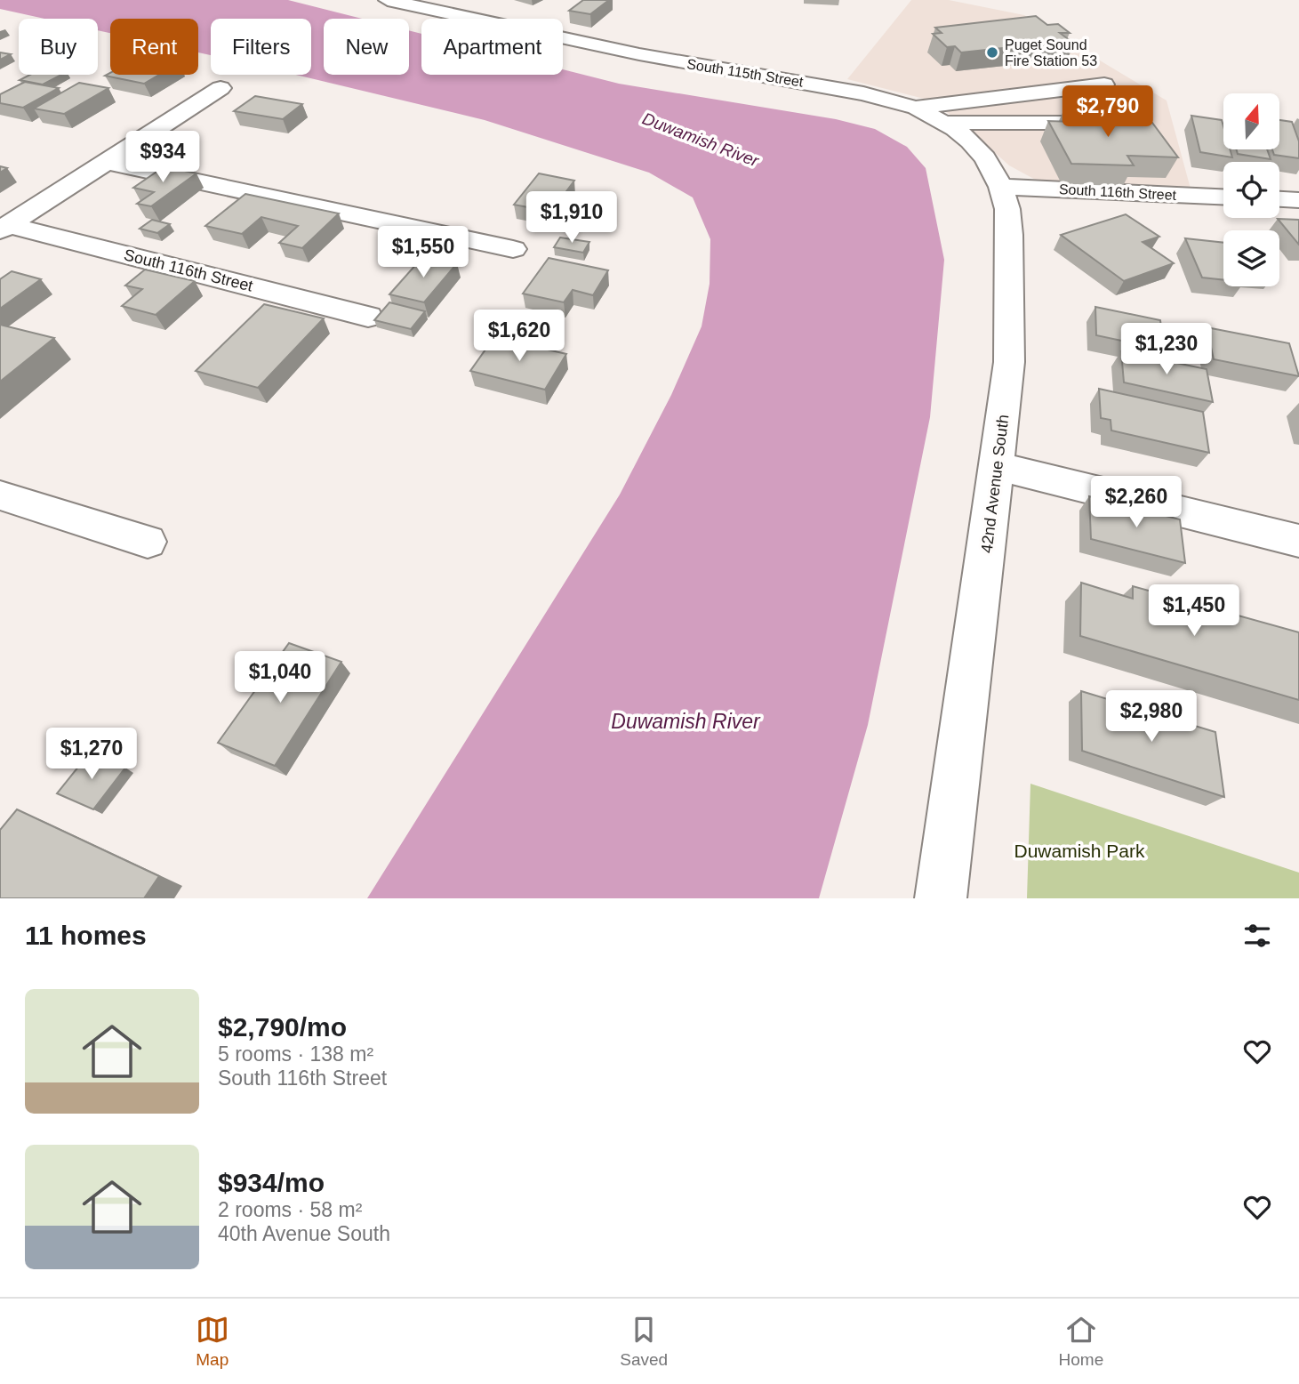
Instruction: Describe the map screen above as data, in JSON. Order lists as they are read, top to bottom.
{
  "streets": {
    "street": ["South 115th Street", "South 116th Street", "42nd Avenue South"]
  },
  "crossings": [
    ["South 115th Street", "42nd Avenue South"],
    ["South 116th Street", "42nd Avenue South"]
  ],
  "water": ["Duwamish River"],
  "parks": ["Duwamish Park"],
  "places": ["Puget Sound Fire Station 53"],
  "north": "top",
  "page": {
    "chip": [
      "Buy",
      "Rent",
      "Filters",
      "New",
      "Apartment"
    ],
    "price": [
      "$2,790",
      "$934",
      "$1,910",
      "$1,550",
      "$1,620",
      "$1,230",
      "$2,260",
      "$1,450",
      "$1,040",
      "$2,980",
      "$1,270"
    ],
    "heading": "11 homes",
    "list": [
      {
        "name": "$2,790/mo",
        "note": "5 rooms · 138 m² · South 116th Street"
      },
      {
        "name": "$934/mo",
        "note": "2 rooms · 58 m² · 40th Avenue South"
      }
    ],
    "tabs": ["Map", "Saved", "Home"]
  }
}
